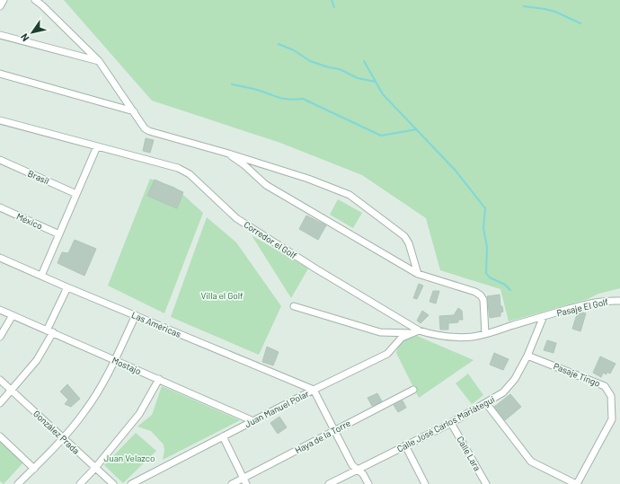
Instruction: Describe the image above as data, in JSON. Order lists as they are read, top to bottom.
{
  "streets": {
    "street": [
      "Brasil",
      "México",
      "Corredor el Golf",
      "Pasaje El Golf",
      "Las Américas",
      "Mostajo",
      "Pasaje Tingo",
      "Juan Manuel Polar",
      "Calle José Carlos Mariátegui",
      "González Prada",
      "Haya de la Torre",
      "Calle Lara"
    ]
  },
  "crossings": [
    ["Corredor el Golf", "Pasaje El Golf"],
    ["Corredor el Golf", "Juan Manuel Polar"],
    ["Corredor el Golf", "Calle José Carlos Mariátegui"],
    ["Pasaje El Golf", "Calle José Carlos Mariátegui"],
    ["Las Américas", "Juan Manuel Polar"],
    ["Mostajo", "Juan Manuel Polar"],
    ["Pasaje Tingo", "Calle José Carlos Mariátegui"],
    ["Calle José Carlos Mariátegui", "Calle Lara"]
  ],
  "parks": ["Villa el Golf", "Juan Velazco"],
  "north": "bottom left"
}
